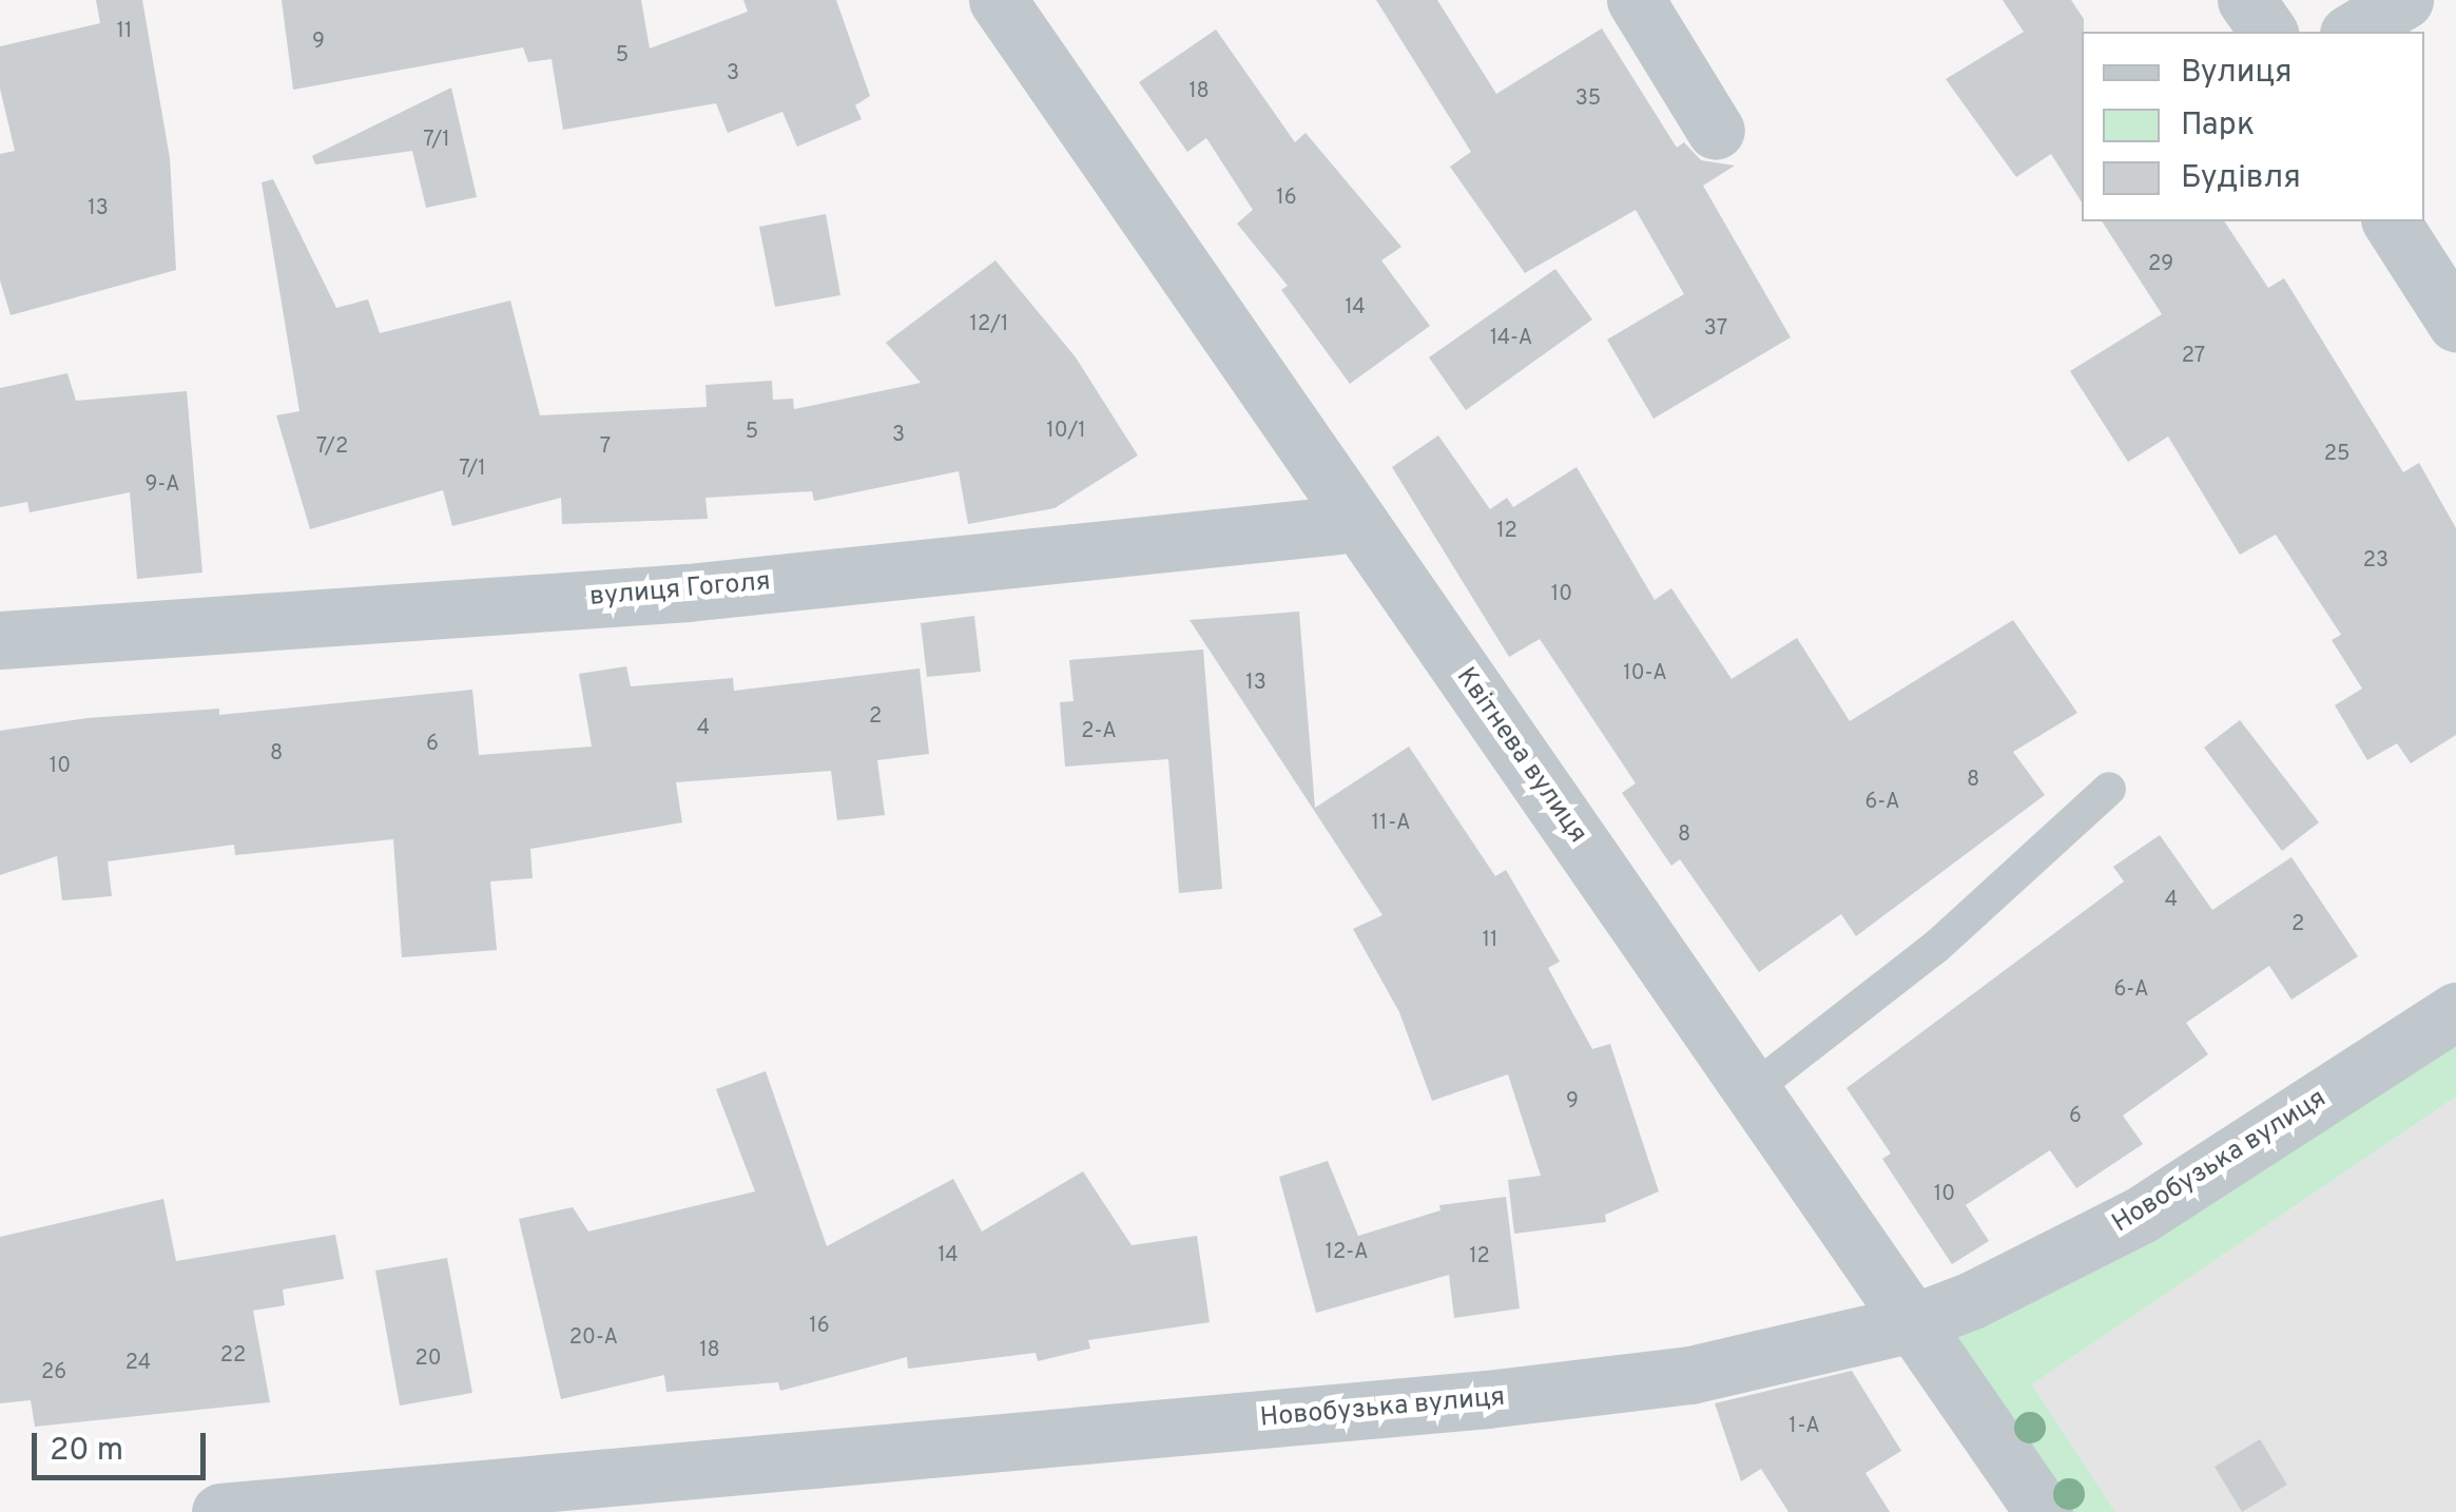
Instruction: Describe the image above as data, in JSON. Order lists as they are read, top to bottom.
{
  "streets": {
    "street": ["вулиця Гоголя", "Квітнева вулиця", "Новобузька вулиця"]
  },
  "crossings": [
    ["вулиця Гоголя", "Квітнева вулиця"],
    ["Квітнева вулиця", "Новобузька вулиця"]
  ],
  "house_numbers": [
    "11",
    "9",
    "5",
    "3",
    "18",
    "35",
    "7/1",
    "16",
    "13",
    "29",
    "14",
    "12/1",
    "37",
    "14-А",
    "27",
    "10/1",
    "5",
    "3",
    "7/2",
    "7",
    "25",
    "7/1",
    "9-А",
    "12",
    "23",
    "10",
    "10-А",
    "13",
    "2",
    "4",
    "2-А",
    "6",
    "8",
    "10",
    "8",
    "6-А",
    "11-А",
    "8",
    "4",
    "2",
    "11",
    "6-А",
    "9",
    "6",
    "10",
    "12-А",
    "14",
    "12",
    "16",
    "20-А",
    "18",
    "22",
    "20",
    "24",
    "26",
    "1-А"
  ],
  "legend": ["Вулиця", "Парк", "Будівля"],
  "scale_bar": "20 m"
}
